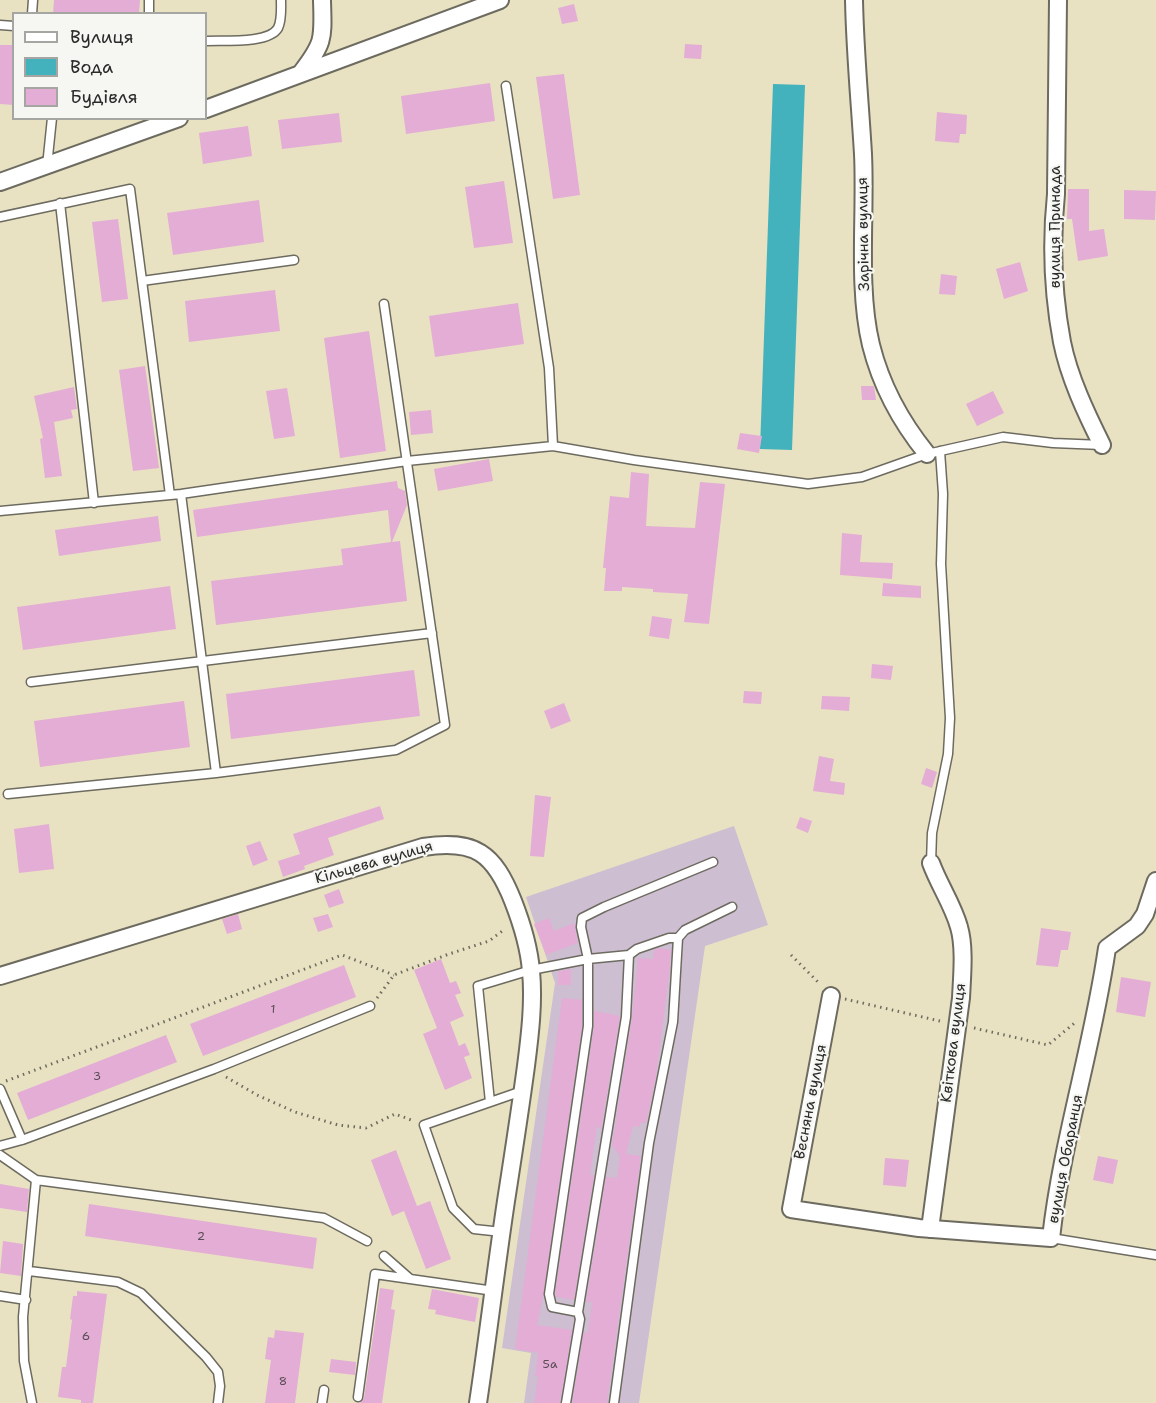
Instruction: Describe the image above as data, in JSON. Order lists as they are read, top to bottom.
{
  "streets": {
    "street": [
      "вулиця Принада",
      "Зарічна вулиця",
      "Кільцева вулиця",
      "Квіткова вулиця",
      "Весняна вулиця",
      "вулиця Обаранця"
    ]
  },
  "crossings": [
    ["Квіткова вулиця", "вулиця Обаранця"],
    ["Весняна вулиця", "вулиця Обаранця"]
  ],
  "house_numbers": [
    "1",
    "3",
    "2",
    "6",
    "5а",
    "8"
  ],
  "legend": ["Вулиця", "Вода", "Будівля"]
}
